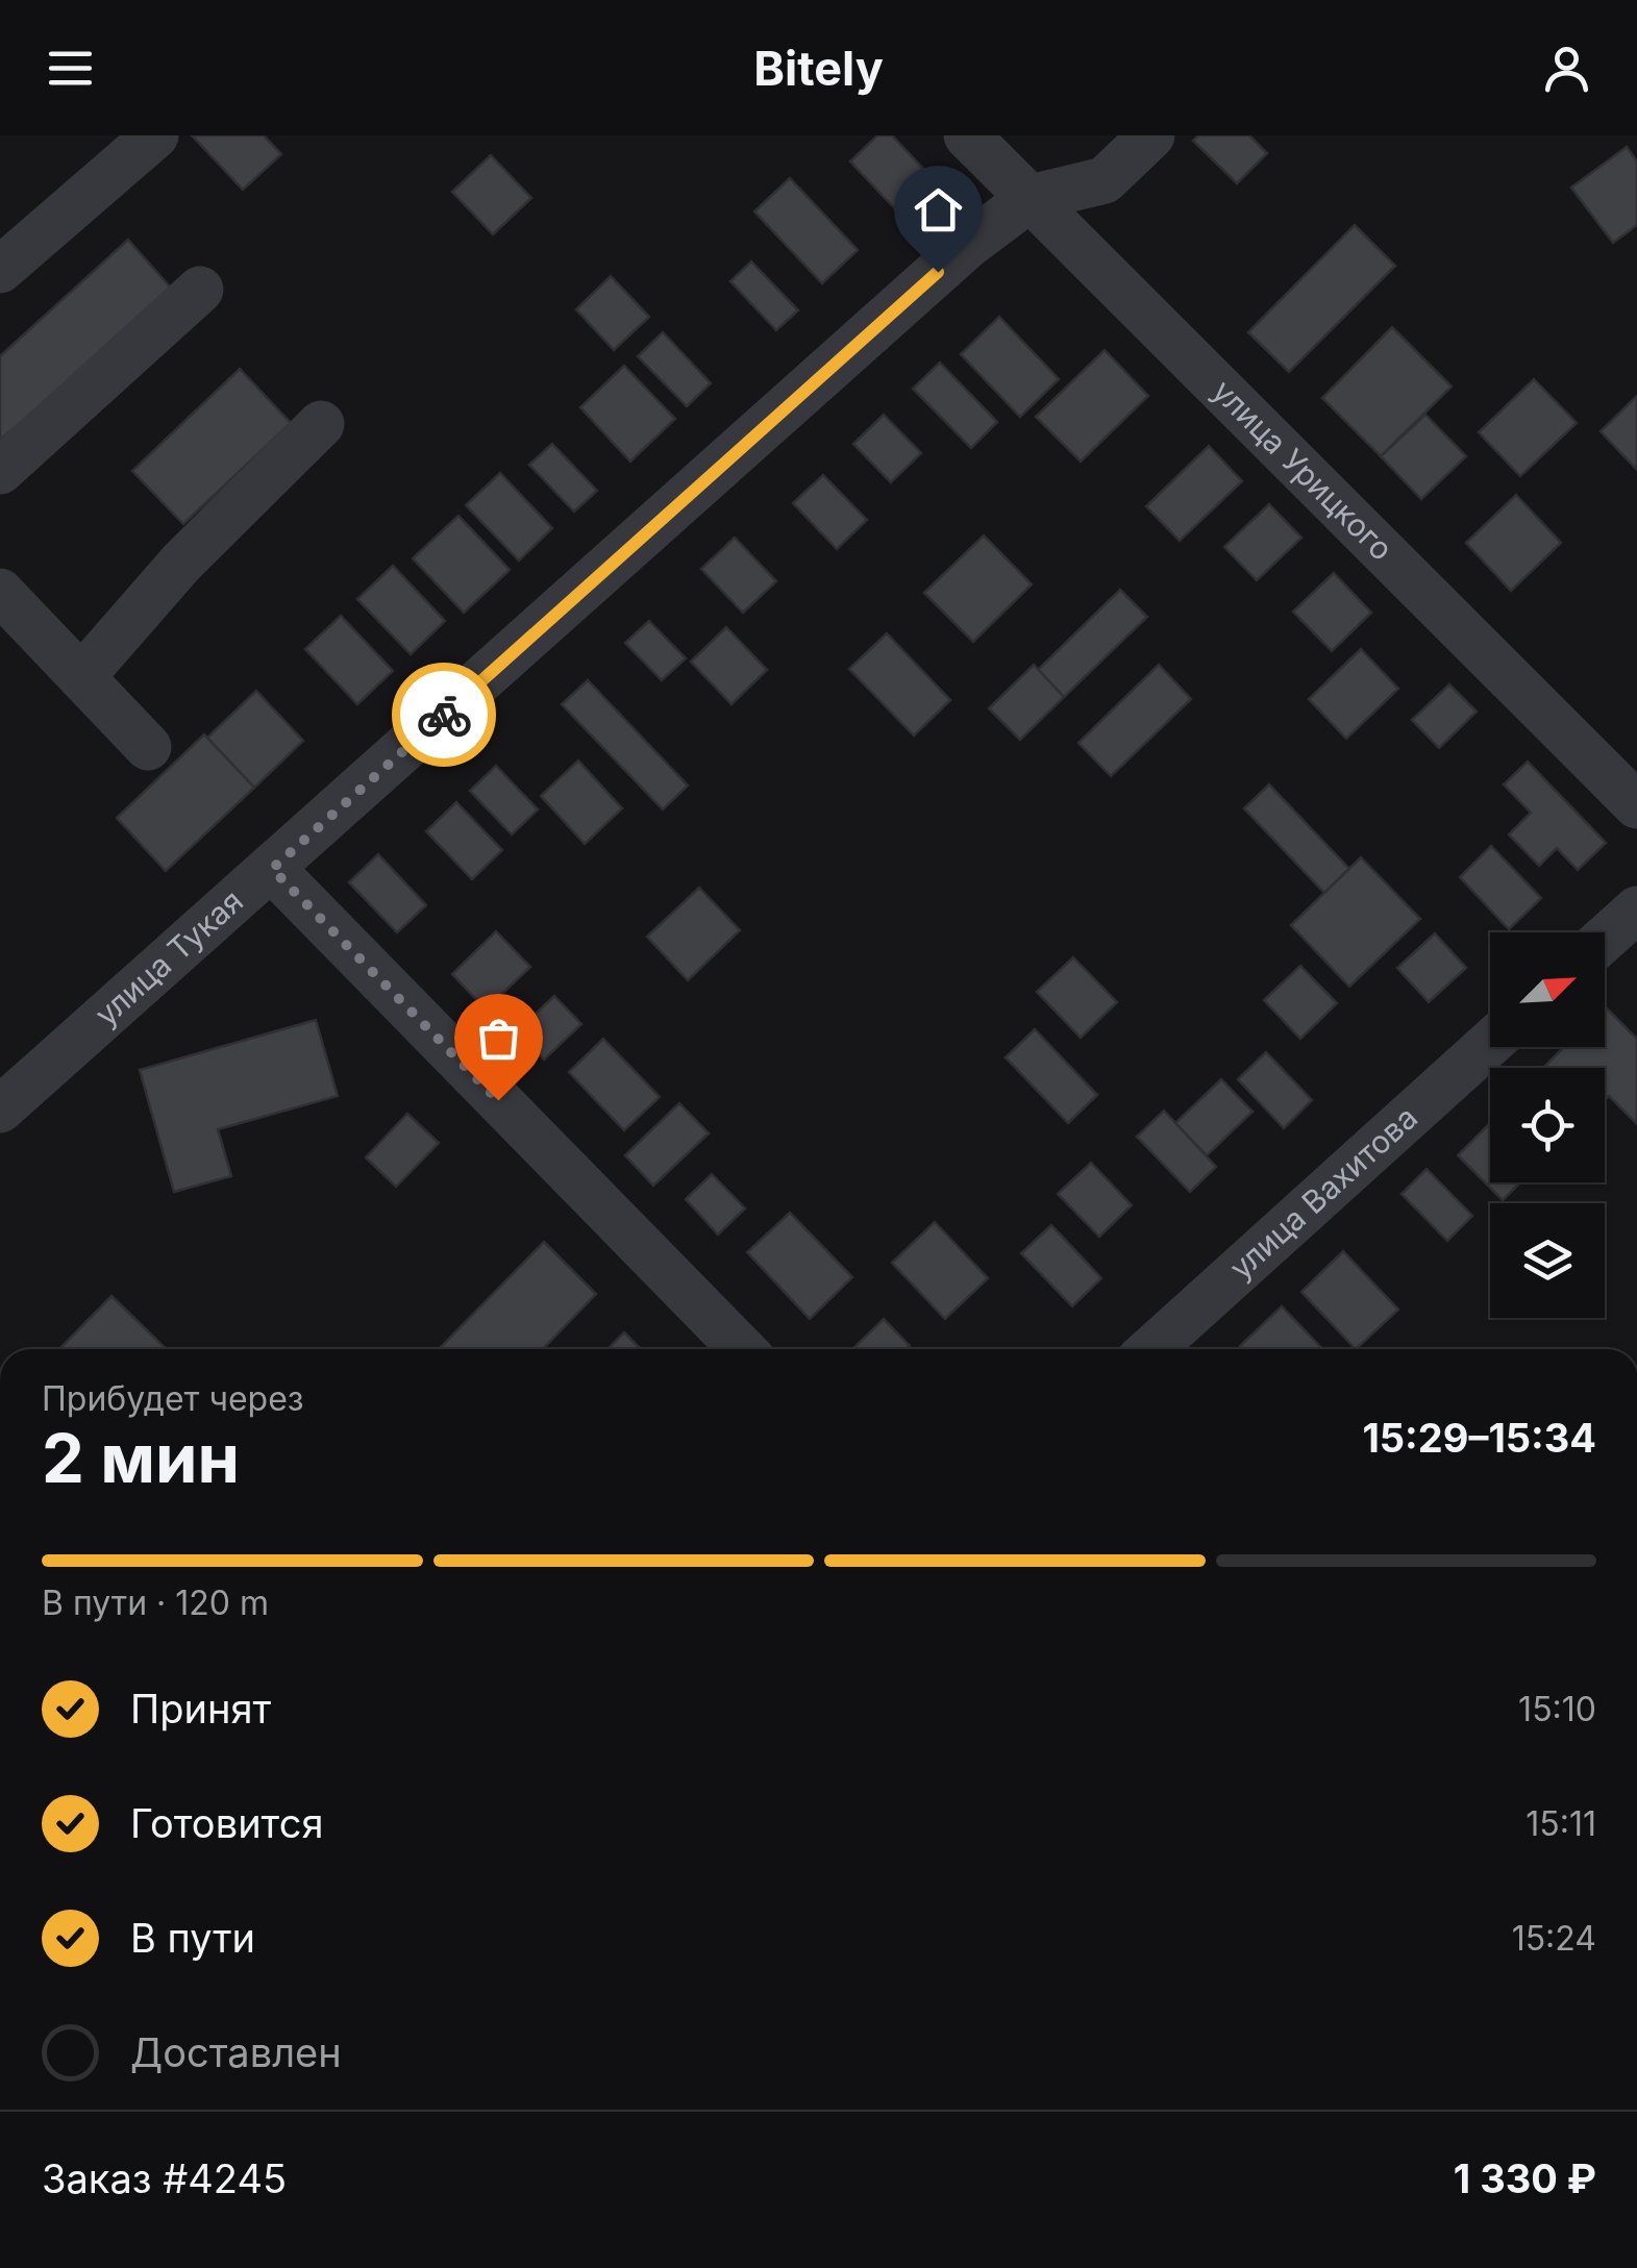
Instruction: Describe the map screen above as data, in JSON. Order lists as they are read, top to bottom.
{
  "streets": {
    "street": ["улица Урицкого", "улица Тукая", "улица Вахитова"]
  },
  "crossings": [
    ["улица Урицкого", "улица Тукая"]
  ],
  "north": "top right",
  "page": {
    "header": "Bitely",
    "heading": ["2 мин", "Прибудет через", "15:29–15:34"],
    "panel": ["Заказ #4245", "1 330 ₽"],
    "bar": "В пути · 120 m",
    "list": [
      ["Принят", "15:10"],
      ["Готовится", "15:11"],
      ["В пути", "15:24"],
      "Доставлен"
    ]
  }
}
